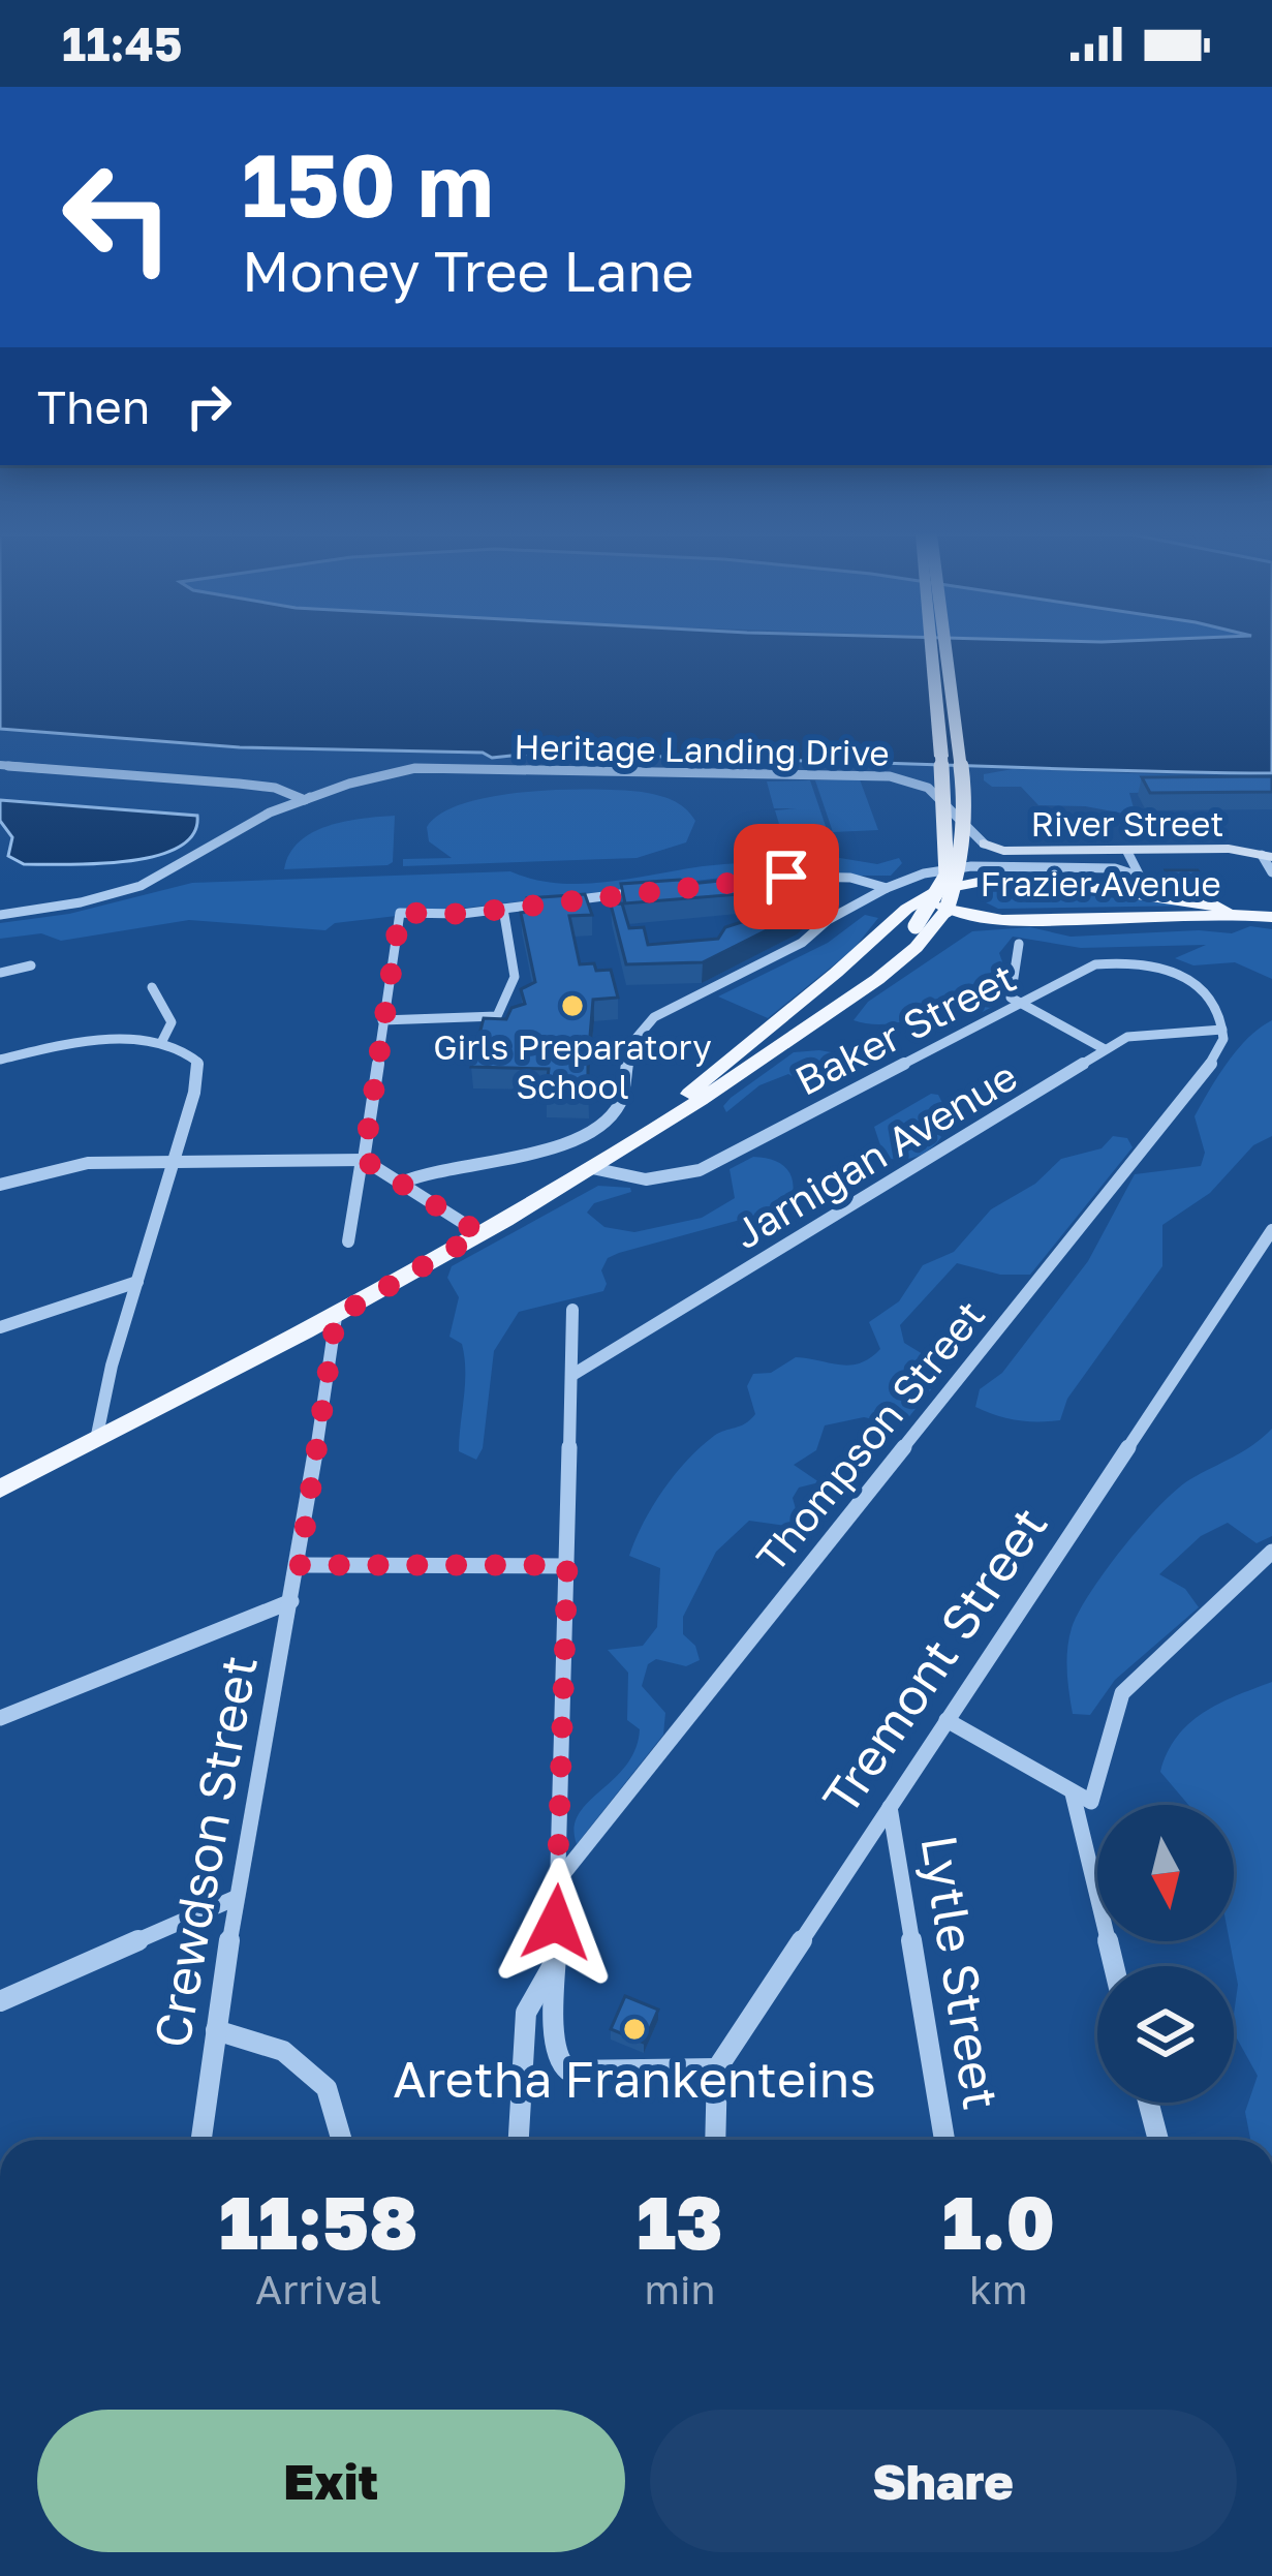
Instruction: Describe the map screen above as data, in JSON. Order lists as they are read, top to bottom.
{
  "streets": {
    "main road": ["Frazier Avenue"],
    "street": [
      "Heritage Landing Drive",
      "River Street",
      "Baker Street",
      "Jarnigan Avenue",
      "Thompson Street",
      "Tremont Street",
      "Crewdson Street",
      "Lytle Street"
    ]
  },
  "crossings": [
    ["Heritage Landing Drive", "River Street"],
    ["Baker Street", "Jarnigan Avenue"],
    ["Baker Street", "Thompson Street"],
    ["Jarnigan Avenue", "Thompson Street"],
    ["Tremont Street", "Lytle Street"]
  ],
  "places": ["Girls Preparatory School", "Aretha Frankenteins"],
  "north": "bottom",
  "page": {
    "status": "11:45",
    "turn": ["150 m", "Money Tree Lane"],
    "then": "Then",
    "eta": [
      "11:58",
      "Arrival",
      "13",
      "min",
      "1.0",
      "km"
    ],
    "buttons": ["Exit", "Share"]
  }
}
